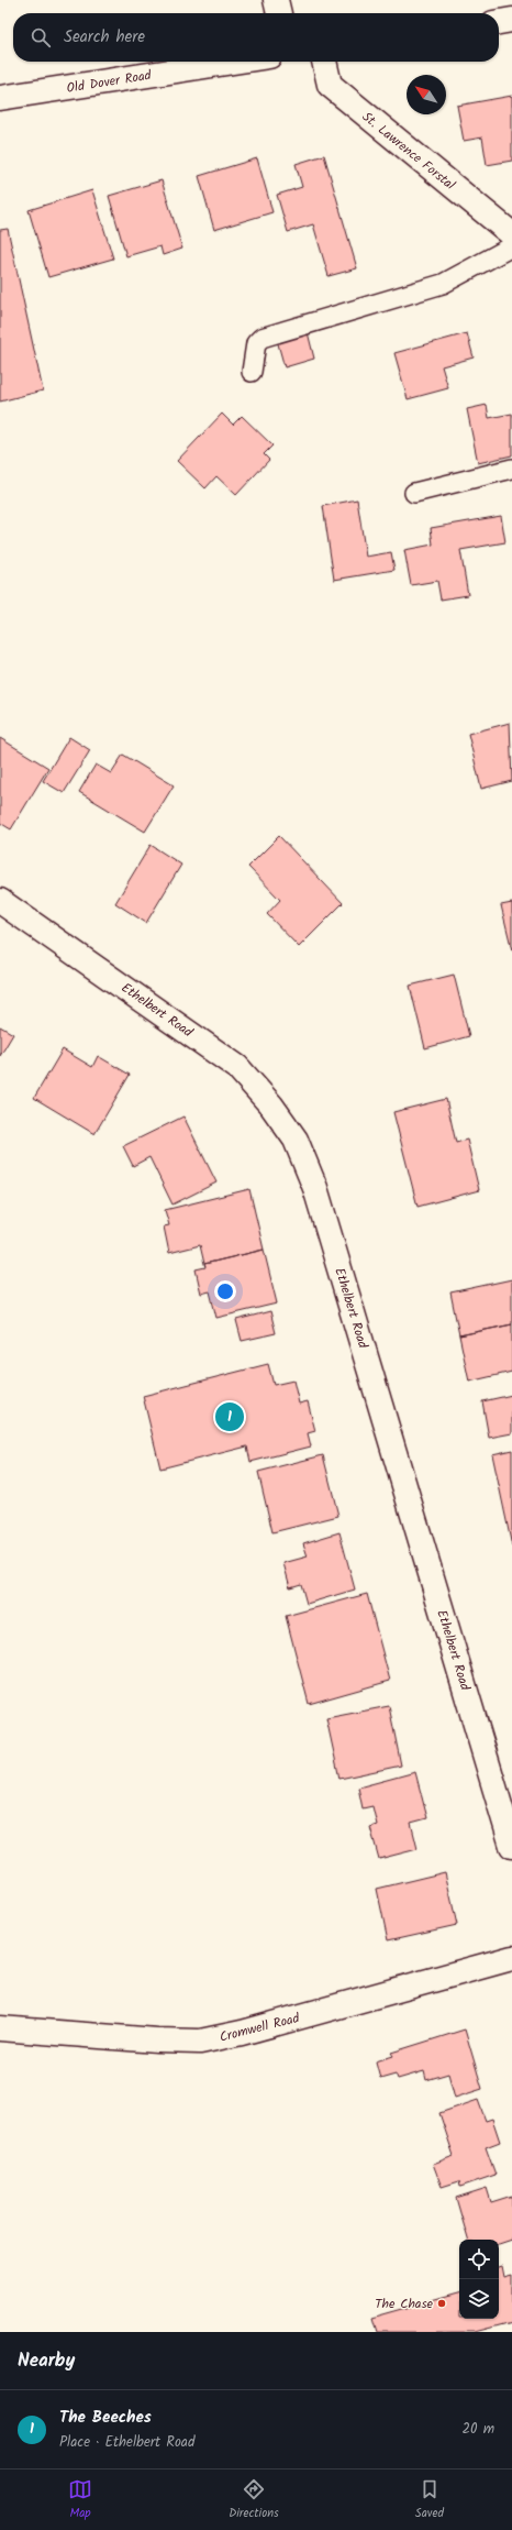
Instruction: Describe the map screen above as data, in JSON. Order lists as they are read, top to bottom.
{
  "streets": {
    "street": [
      "Old Dover Road",
      "St. Lawrence Forstal",
      "Ethelbert Road",
      "Cromwell Road"
    ]
  },
  "places": ["The Chase"],
  "north": "top left",
  "page": {
    "search": "Search here",
    "pins": "1",
    "heading": "Nearby",
    "list": [
      {
        "mark": "1",
        "name": "The Beeches",
        "note": "Place · Ethelbert Road",
        "value": "20 m"
      }
    ],
    "nav": ["Map", "Directions", "Saved"]
  }
}
